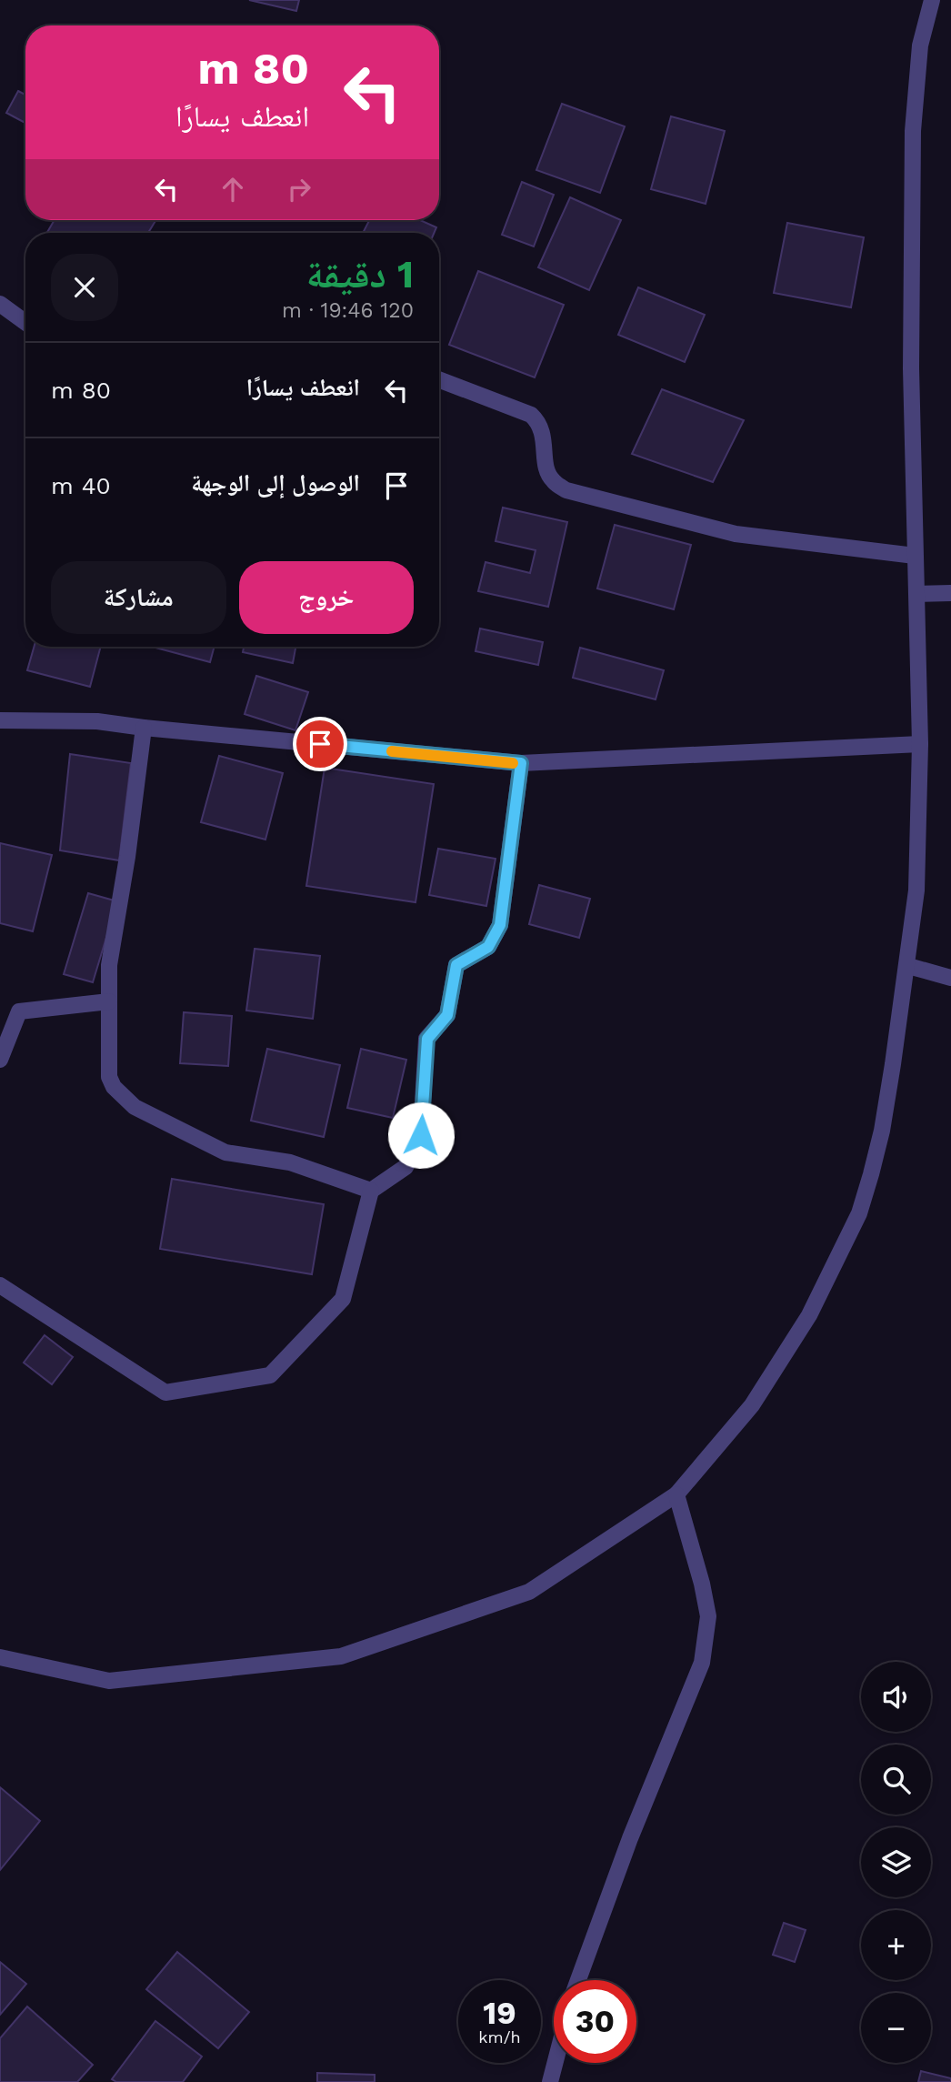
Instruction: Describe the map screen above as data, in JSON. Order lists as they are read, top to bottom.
{
  "page": {
    "turn": ["80 m", "انعطف يسارًا"],
    "heading": ["1 دقيقة", "120 m · 19:46"],
    "list": [
      {
        "name": "انعطف يسارًا",
        "value": "80 m"
      },
      {
        "name": "الوصول إلى الوجهة",
        "value": "40 m"
      }
    ],
    "buttons": ["خروج", "مشاركة"],
    "map_buttons": ["+", "−"],
    "speed": "19 km/h",
    "limit": "30"
  }
}
